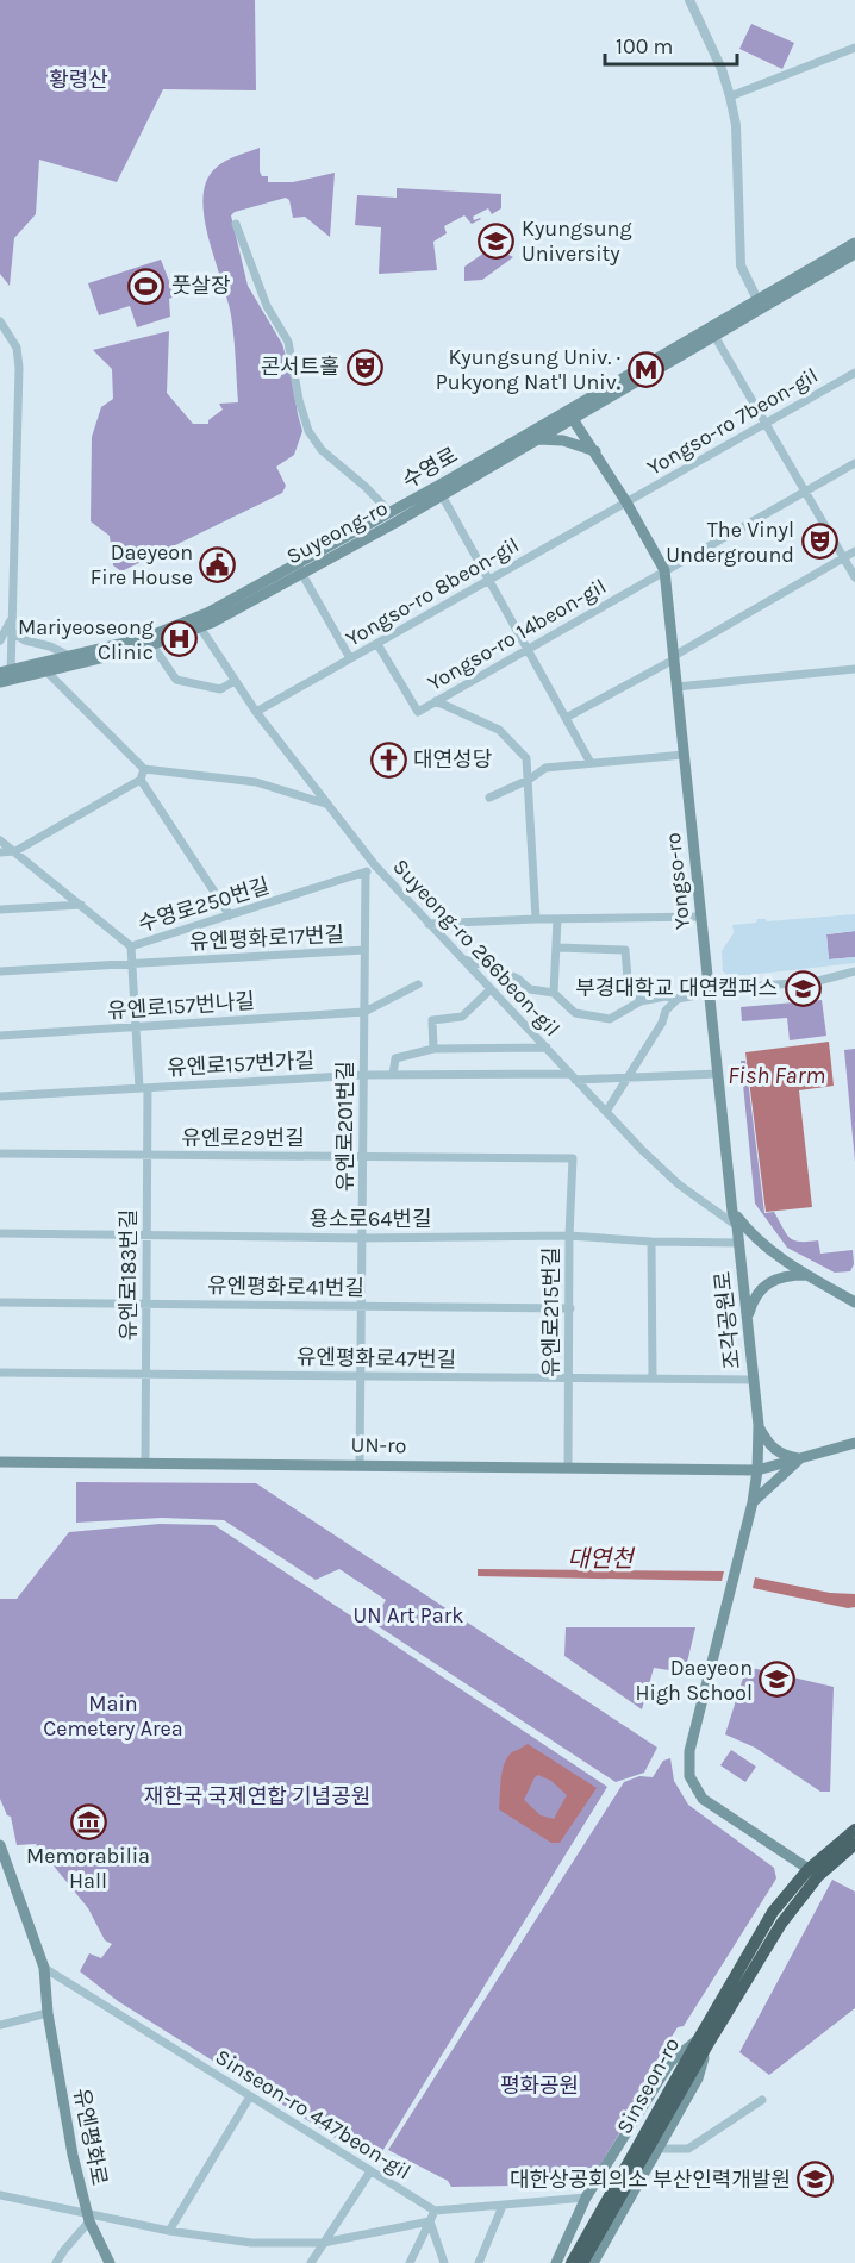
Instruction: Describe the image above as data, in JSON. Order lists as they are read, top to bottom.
{
  "streets": {
    "highway": ["Sinseon-ro"],
    "main road": [
      "수영로",
      "Suyeong-ro",
      "Yongso-ro",
      "조각공원로",
      "UN-ro",
      "유엔평화로"
    ],
    "street": [
      "Yongso-ro 7beon-gil",
      "Yongso-ro 8beon-gil",
      "Yongso-ro 14beon-gil",
      "수영로250번길",
      "유엔평화로17번길",
      "Suyeong-ro 266beon-gil",
      "유엔로157번나길",
      "유엔로157번가길",
      "유엔로201번길",
      "유엔로29번길",
      "용소로64번길",
      "유엔로183번길",
      "유엔평화로41번길",
      "유엔로215번길",
      "유엔평화로47번길",
      "Sinseon-ro 447beon-gil"
    ]
  },
  "crossings": [
    ["Yongso-ro 7beon-gil", "Yongso-ro 8beon-gil"],
    ["Yongso-ro 7beon-gil", "Yongso-ro"],
    ["수영로", "Suyeong-ro"],
    ["Suyeong-ro", "Yongso-ro"],
    ["Yongso-ro 8beon-gil", "Yongso-ro 14beon-gil"],
    ["Yongso-ro 8beon-gil", "Yongso-ro"],
    ["Yongso-ro 14beon-gil", "Yongso-ro"],
    ["Yongso-ro", "유엔로157번가길"],
    ["Yongso-ro", "조각공원로"],
    ["수영로250번길", "유엔로201번길"],
    ["수영로250번길", "유엔로183번길"],
    ["유엔평화로17번길", "유엔로201번길"],
    ["유엔평화로17번길", "유엔로183번길"],
    ["Suyeong-ro 266beon-gil", "유엔로157번가길"],
    ["Suyeong-ro 266beon-gil", "조각공원로"],
    ["유엔로157번나길", "유엔로201번길"],
    ["유엔로157번나길", "유엔로183번길"],
    ["유엔로157번가길", "유엔로201번길"],
    ["유엔로157번가길", "유엔로183번길"],
    ["유엔로201번길", "유엔로29번길"],
    ["유엔로201번길", "용소로64번길"],
    ["유엔로201번길", "유엔평화로41번길"],
    ["유엔로201번길", "유엔평화로47번길"],
    ["유엔로201번길", "UN-ro"],
    ["유엔로29번길", "유엔로183번길"],
    ["유엔로29번길", "유엔로215번길"],
    ["용소로64번길", "유엔로183번길"],
    ["용소로64번길", "유엔로215번길"],
    ["용소로64번길", "조각공원로"],
    ["유엔로183번길", "유엔평화로41번길"],
    ["유엔로183번길", "유엔평화로47번길"],
    ["유엔로183번길", "UN-ro"],
    ["유엔평화로41번길", "유엔로215번길"],
    ["유엔로215번길", "유엔평화로47번길"],
    ["유엔로215번길", "UN-ro"],
    ["조각공원로", "유엔평화로47번길"],
    ["조각공원로", "UN-ro"],
    ["Sinseon-ro 447beon-gil", "유엔평화로"]
  ],
  "water": ["Fish Farm", "대연천"],
  "parks": [
    "황령산",
    "UN Art Park",
    "Main Cemetery Area",
    "재한국 국제연합 기념공원",
    "평화공원"
  ],
  "places": {
    "school or university": [
      "Kyungsung University",
      "부경대학교 대연캠퍼스",
      "Daeyeon High School",
      "대한상공회의소 부산인력개발원"
    ],
    "sports": ["풋살장"],
    "theatre": ["콘서트홀", "The Vinyl Underground"],
    "metro station": ["Kyungsung Univ. · Pukyong Nat'l Univ."],
    "public building": ["Daeyeon Fire House"],
    "hospital": ["Mariyeoseong Clinic"],
    "church": ["대연성당"],
    "museum": ["Memorabilia Hall"]
  },
  "scale_bar": "100 m"
}
